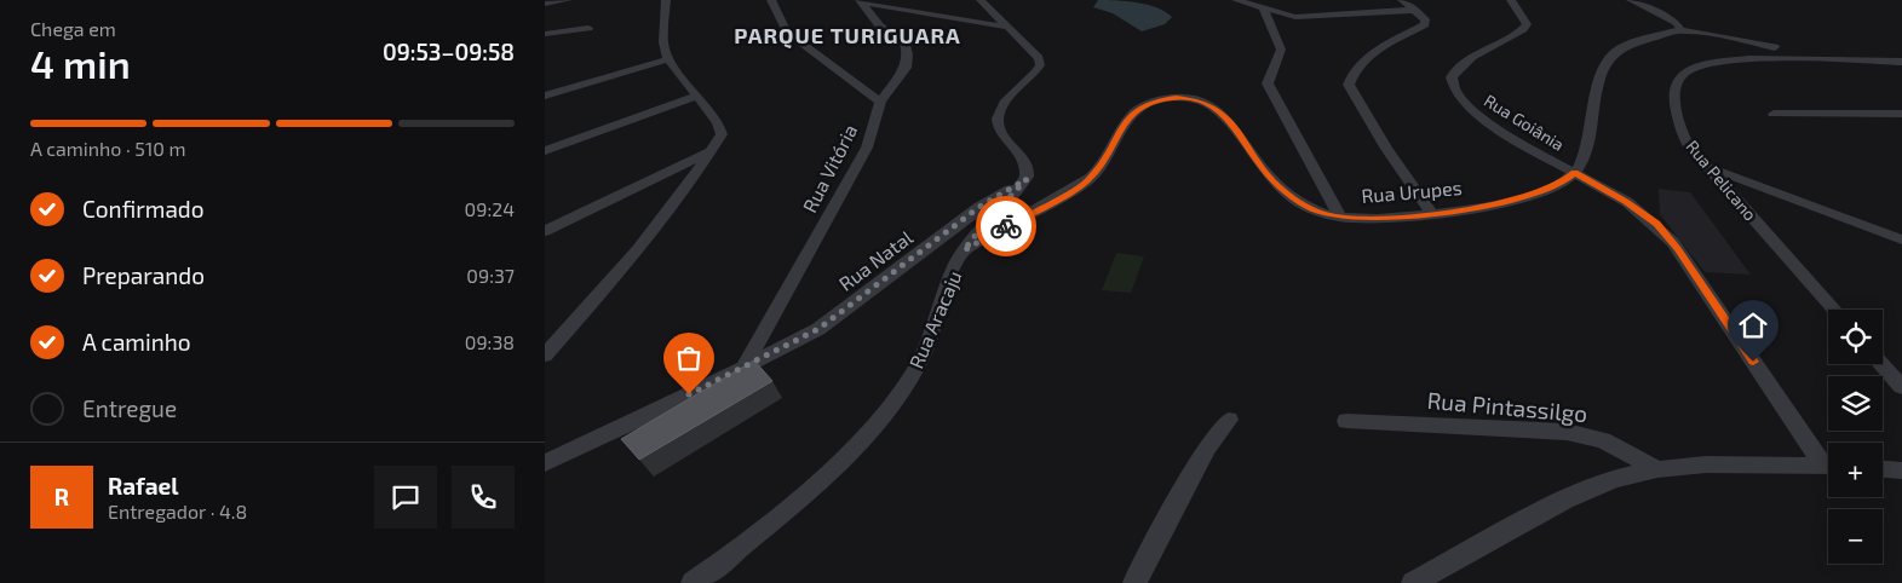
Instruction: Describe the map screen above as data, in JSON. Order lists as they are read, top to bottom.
{
  "streets": {
    "street": [
      "Rua Goiânia",
      "Rua Vitória",
      "Rua Pelicano",
      "Rua Urupes",
      "Rua Natal",
      "Rua Aracaju",
      "Rua Pintassilgo"
    ]
  },
  "crossings": [
    ["Rua Goiânia", "Rua Urupes"],
    ["Rua Vitória", "Rua Natal"],
    ["Rua Urupes", "Rua Aracaju"],
    ["Rua Natal", "Rua Aracaju"]
  ],
  "districts": ["PARQUE TURIGUARA"],
  "page": {
    "heading": ["4 min", "Chega em", "09:53–09:58"],
    "panel": ["Rafael", "Entregador · 4.8"],
    "bar": "A caminho · 510 m",
    "list": [
      ["Confirmado", "09:24"],
      ["Preparando", "09:37"],
      ["A caminho", "09:38"],
      "Entregue"
    ],
    "map_buttons": ["+", "−"],
    "round": "R"
  }
}
